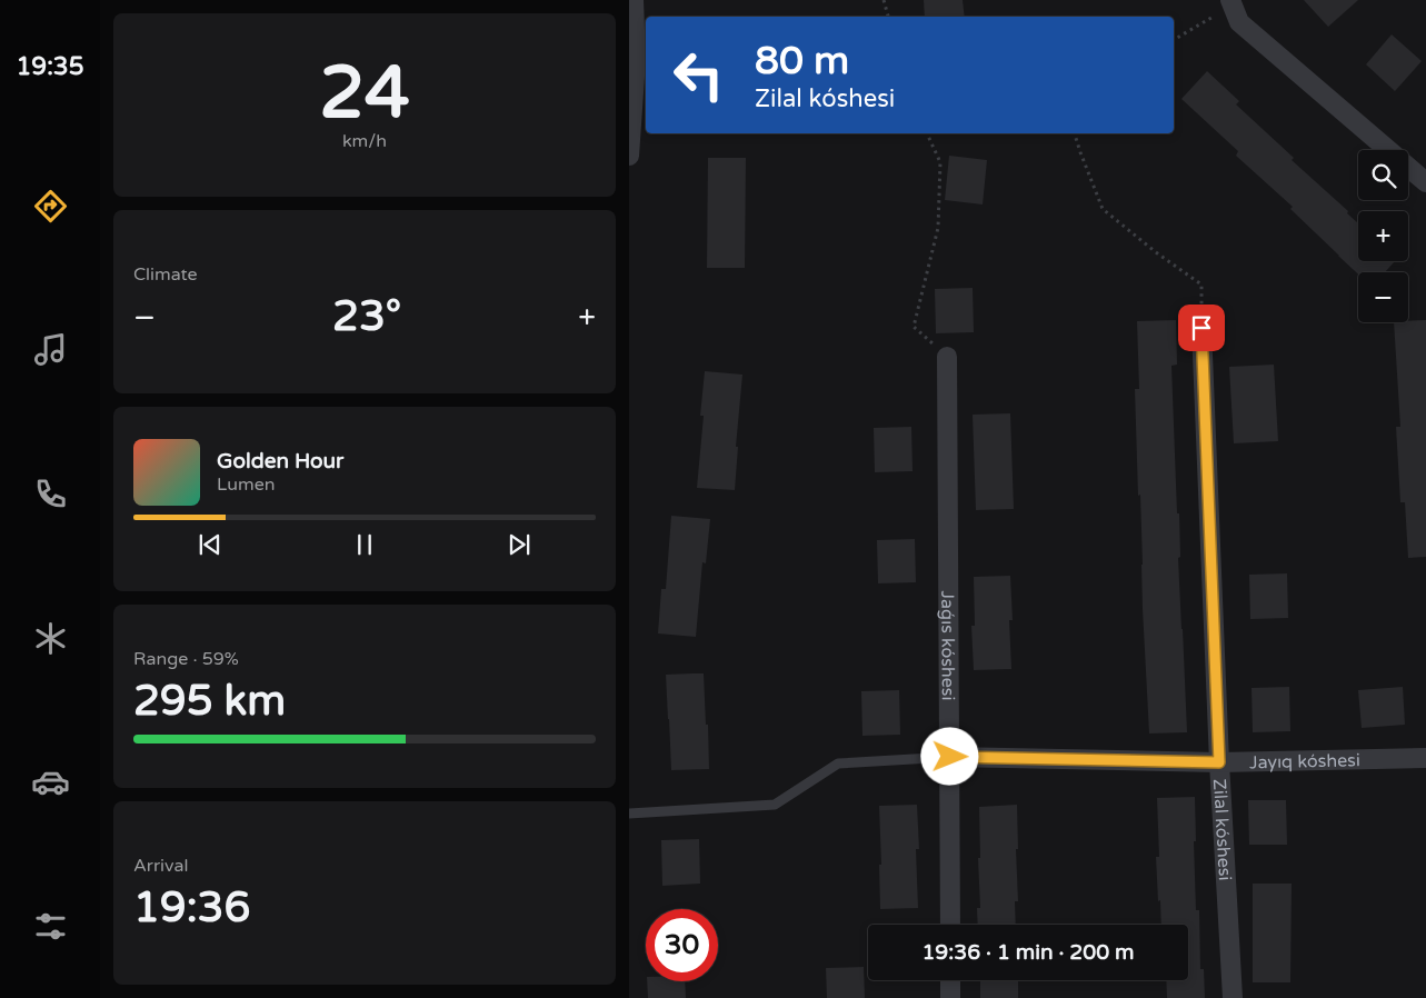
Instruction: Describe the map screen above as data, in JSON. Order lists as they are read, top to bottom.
{
  "streets": {
    "street": ["Jaǵıs kóshesi", "Jayıq kóshesi", "Zilal kóshesi"]
  },
  "crossings": [
    ["Jaǵıs kóshesi", "Jayıq kóshesi"],
    ["Jayıq kóshesi", "Zilal kóshesi"]
  ],
  "page": {
    "tabs": "19:35",
    "tile": [
      ["24", "km/h"],
      "Climate",
      ["Range · 59%", "295 km"],
      ["Arrival", "19:36"]
    ],
    "turn": ["80 m", "Zilal kóshesi"],
    "map_buttons": ["+", "−"],
    "heat": ["−", "23°", "+"],
    "song": ["Golden Hour", "Lumen"],
    "limit": "30",
    "trip": "19:36 · 1 min · 200 m"
  }
}
